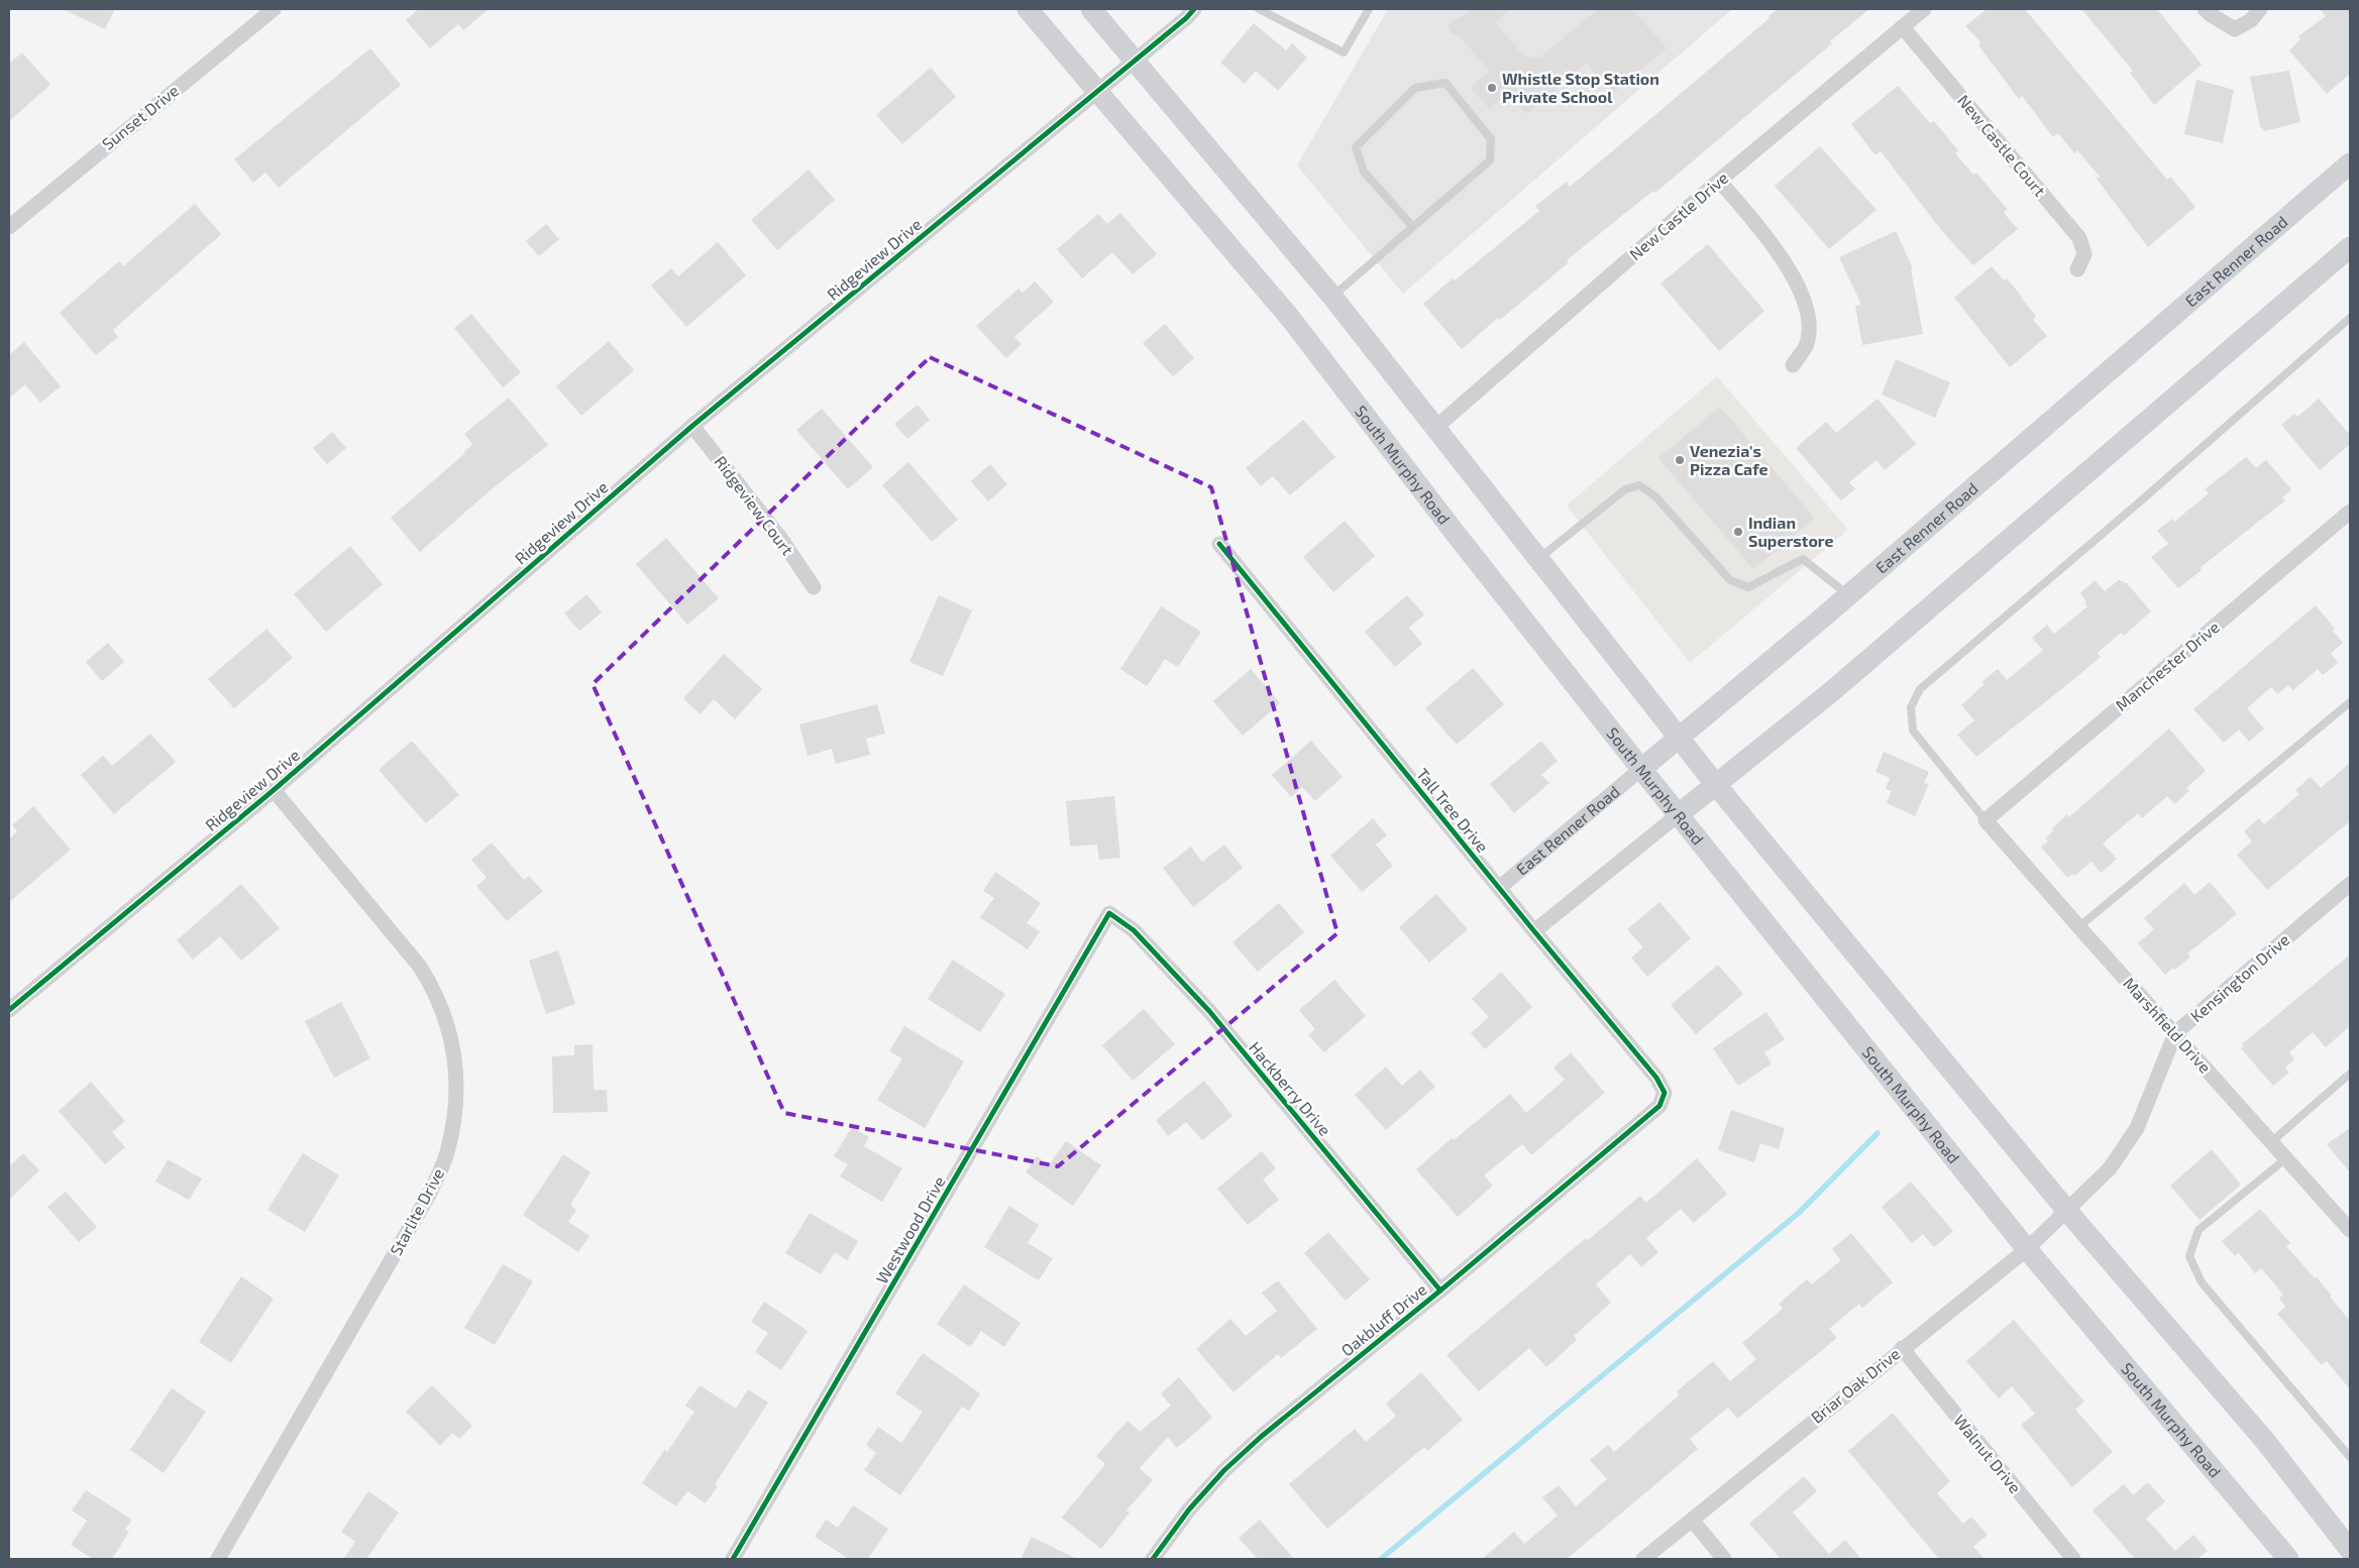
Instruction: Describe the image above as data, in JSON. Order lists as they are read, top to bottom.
{
  "streets": {
    "main road": ["East Renner Road", "South Murphy Road"],
    "street": [
      "Sunset Drive",
      "New Castle Court",
      "New Castle Drive",
      "Ridgeview Drive",
      "Ridgeview Court",
      "Manchester Drive",
      "Tall Tree Drive",
      "Kensington Drive",
      "Marshfield Drive",
      "Hackberry Drive",
      "Starlite Drive",
      "Westwood Drive",
      "Oakbluff Drive",
      "Briar Oak Drive",
      "Walnut Drive"
    ]
  },
  "crossings": [
    ["New Castle Court", "New Castle Drive"],
    ["Ridgeview Drive", "South Murphy Road"],
    ["Ridgeview Drive", "Ridgeview Court"],
    ["Ridgeview Drive", "Starlite Drive"],
    ["East Renner Road", "South Murphy Road"],
    ["East Renner Road", "Tall Tree Drive"],
    ["South Murphy Road", "Briar Oak Drive"],
    ["Manchester Drive", "Marshfield Drive"],
    ["Tall Tree Drive", "Oakbluff Drive"],
    ["Kensington Drive", "Marshfield Drive"],
    ["Kensington Drive", "Briar Oak Drive"],
    ["Hackberry Drive", "Westwood Drive"],
    ["Hackberry Drive", "Oakbluff Drive"],
    ["Briar Oak Drive", "Walnut Drive"]
  ],
  "places": ["Whistle Stop Station Private School", "Venezia's Pizza Cafe", "Indian Superstore"]
}
